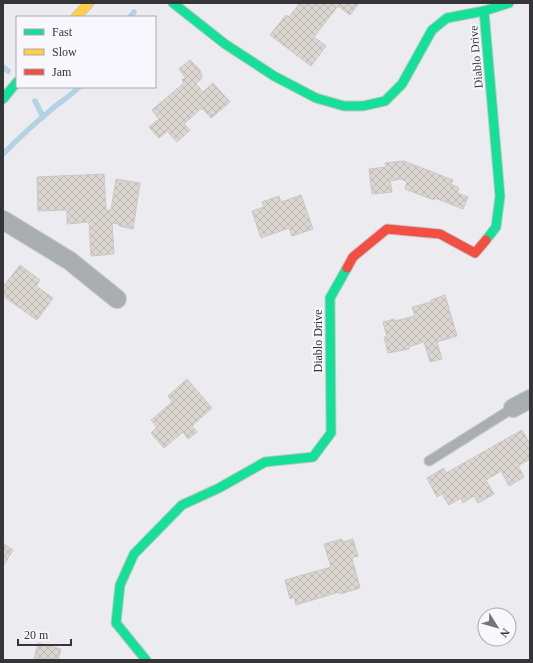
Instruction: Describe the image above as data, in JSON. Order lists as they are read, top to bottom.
{
  "streets": {
    "street": ["Diablo Drive"]
  },
  "legend": ["Fast", "Slow", "Jam"],
  "scale_bar": "20 m",
  "north": "bottom right"
}
